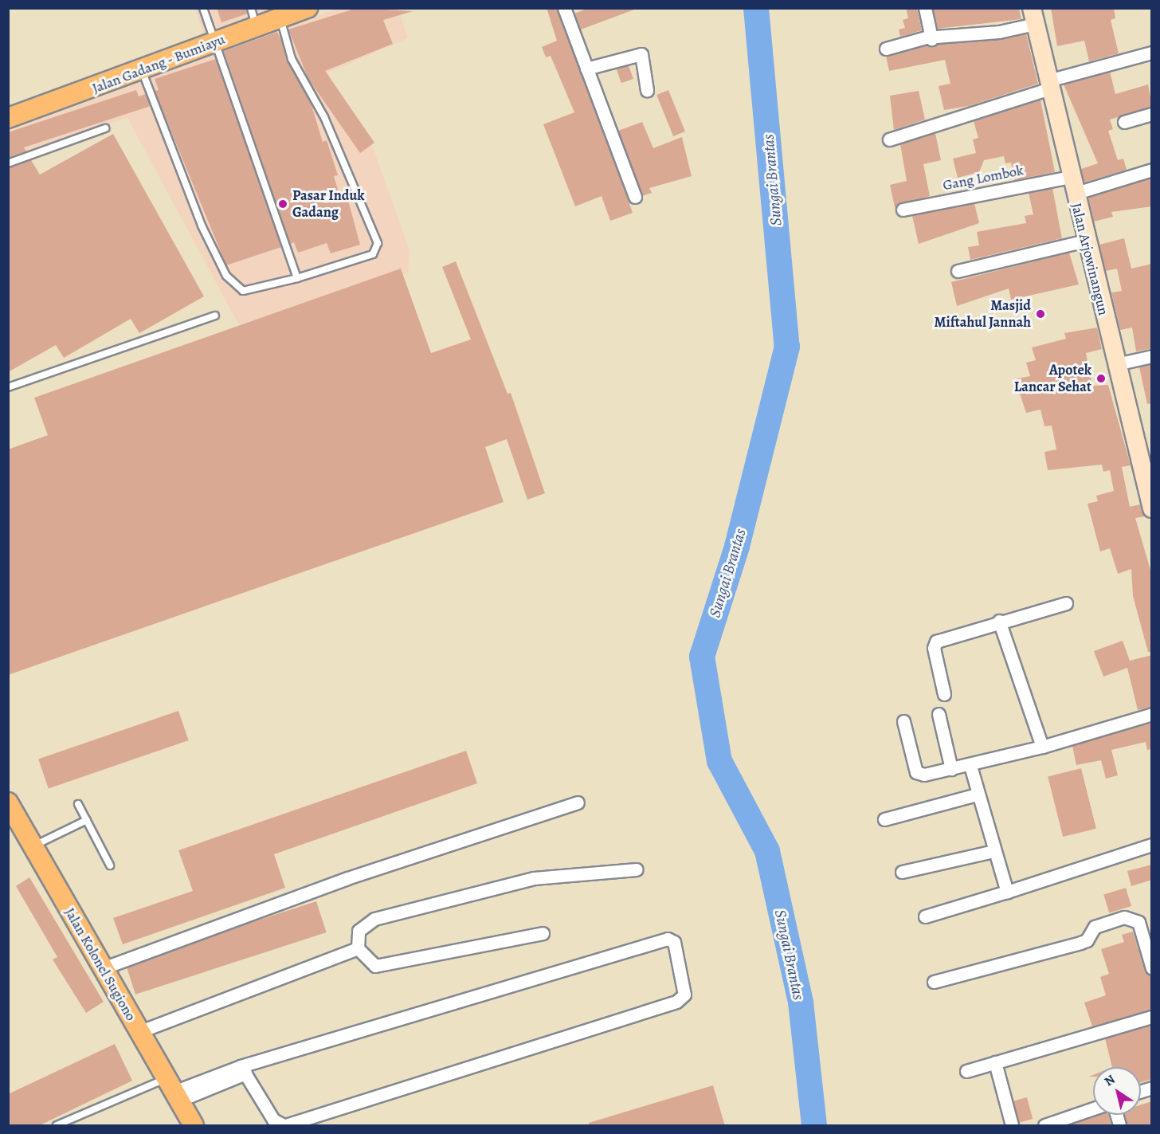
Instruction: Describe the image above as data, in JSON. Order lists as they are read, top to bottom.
{
  "streets": {
    "main road": ["Jalan Gadang - Bumiayu", "Jalan Arjowinangun", "Jalan Kolonel Sugiono"],
    "street": ["Gang Lombok"]
  },
  "crossings": [
    ["Gang Lombok", "Jalan Arjowinangun"]
  ],
  "water": ["Sungai Brantas"],
  "places": ["Pasar Induk Gadang", "Masjid Miftahul Jannah", "Apotek Lancar Sehat"],
  "north": "top left"
}
